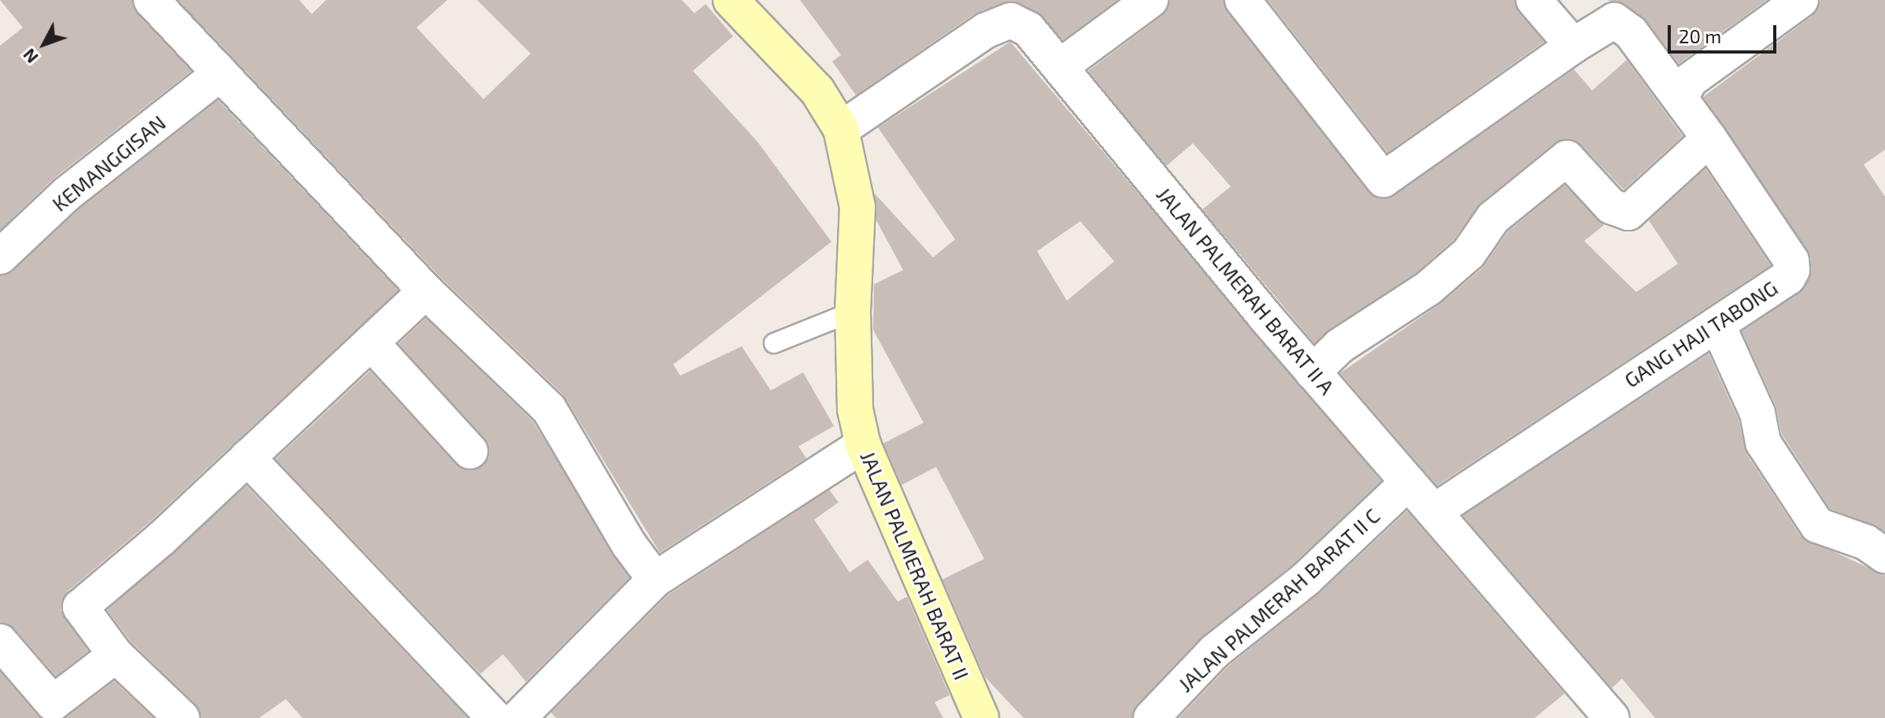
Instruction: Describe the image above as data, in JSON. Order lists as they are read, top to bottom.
{
  "streets": {
    "street": [
      "KEMANGGISAN",
      "JALAN PALMERAH BARAT II A",
      "GANG HAJI TABONG",
      "JALAN PALMERAH BARAT II",
      "JALAN PALMERAH BARAT II C"
    ]
  },
  "crossings": [
    ["JALAN PALMERAH BARAT II A", "GANG HAJI TABONG"],
    ["JALAN PALMERAH BARAT II A", "JALAN PALMERAH BARAT II"],
    ["JALAN PALMERAH BARAT II A", "JALAN PALMERAH BARAT II C"]
  ],
  "scale_bar": "20 m",
  "north": "bottom left"
}
